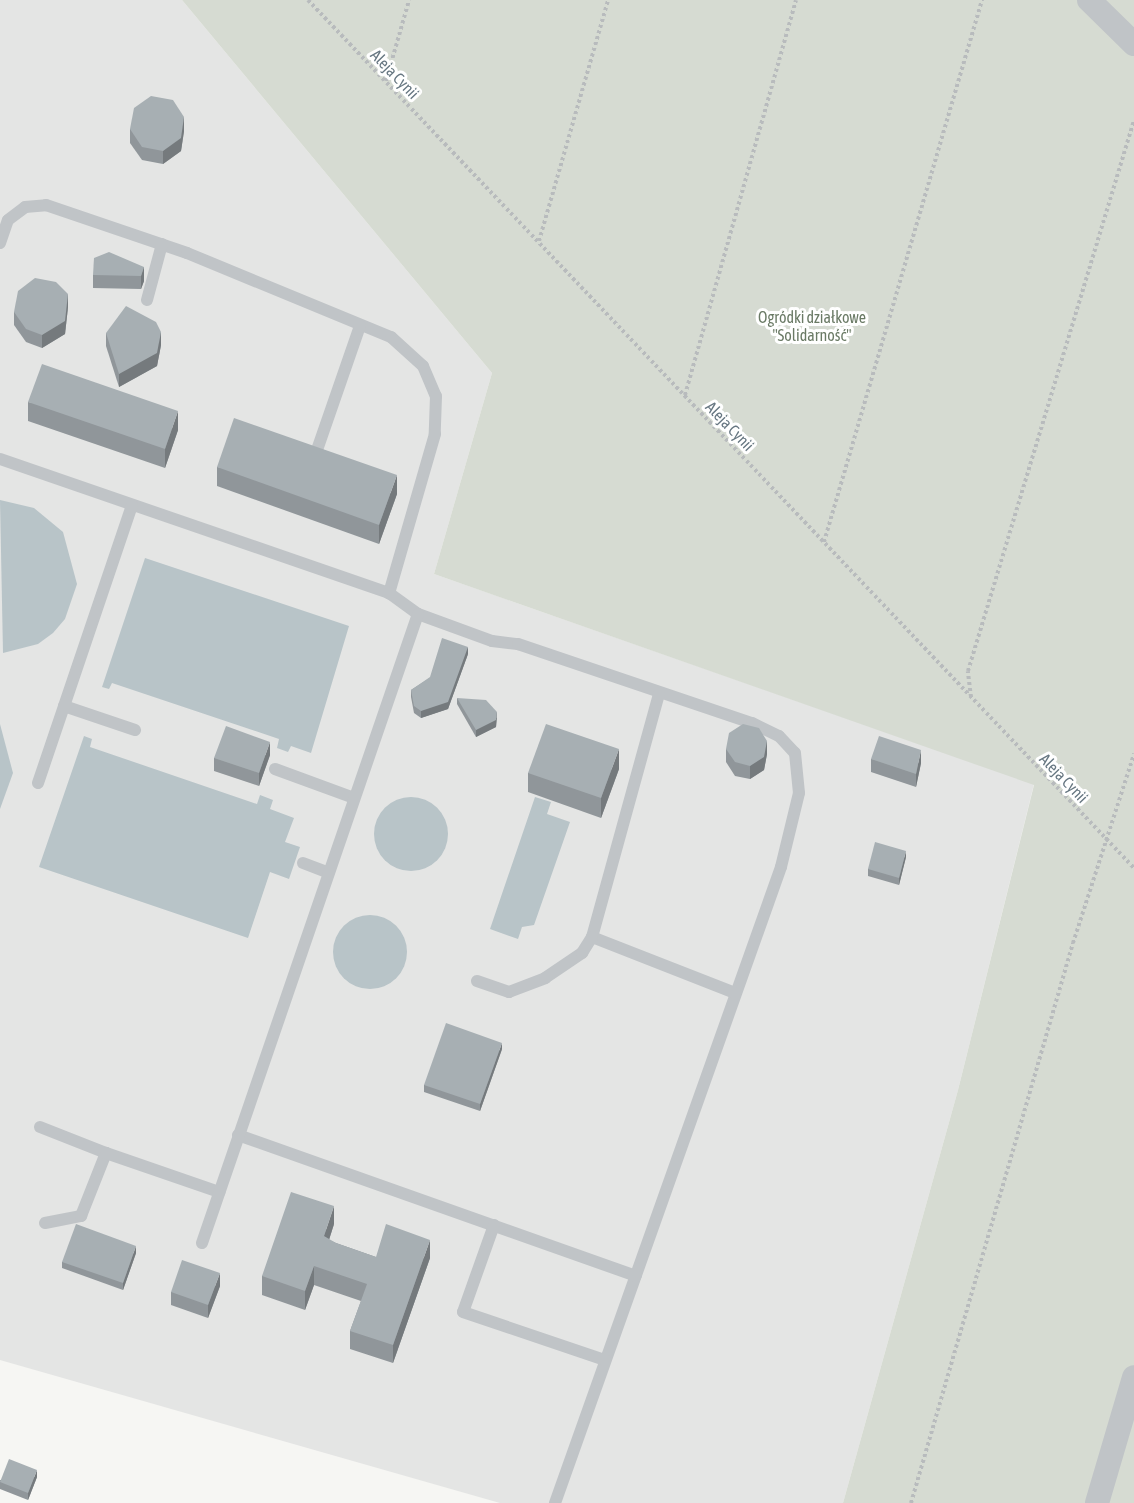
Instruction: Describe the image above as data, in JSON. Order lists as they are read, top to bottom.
{
  "streets": {
    "path": ["Aleja Cynii"]
  },
  "parks": ["Ogródki działkowe \"Solidarność\""]
}
